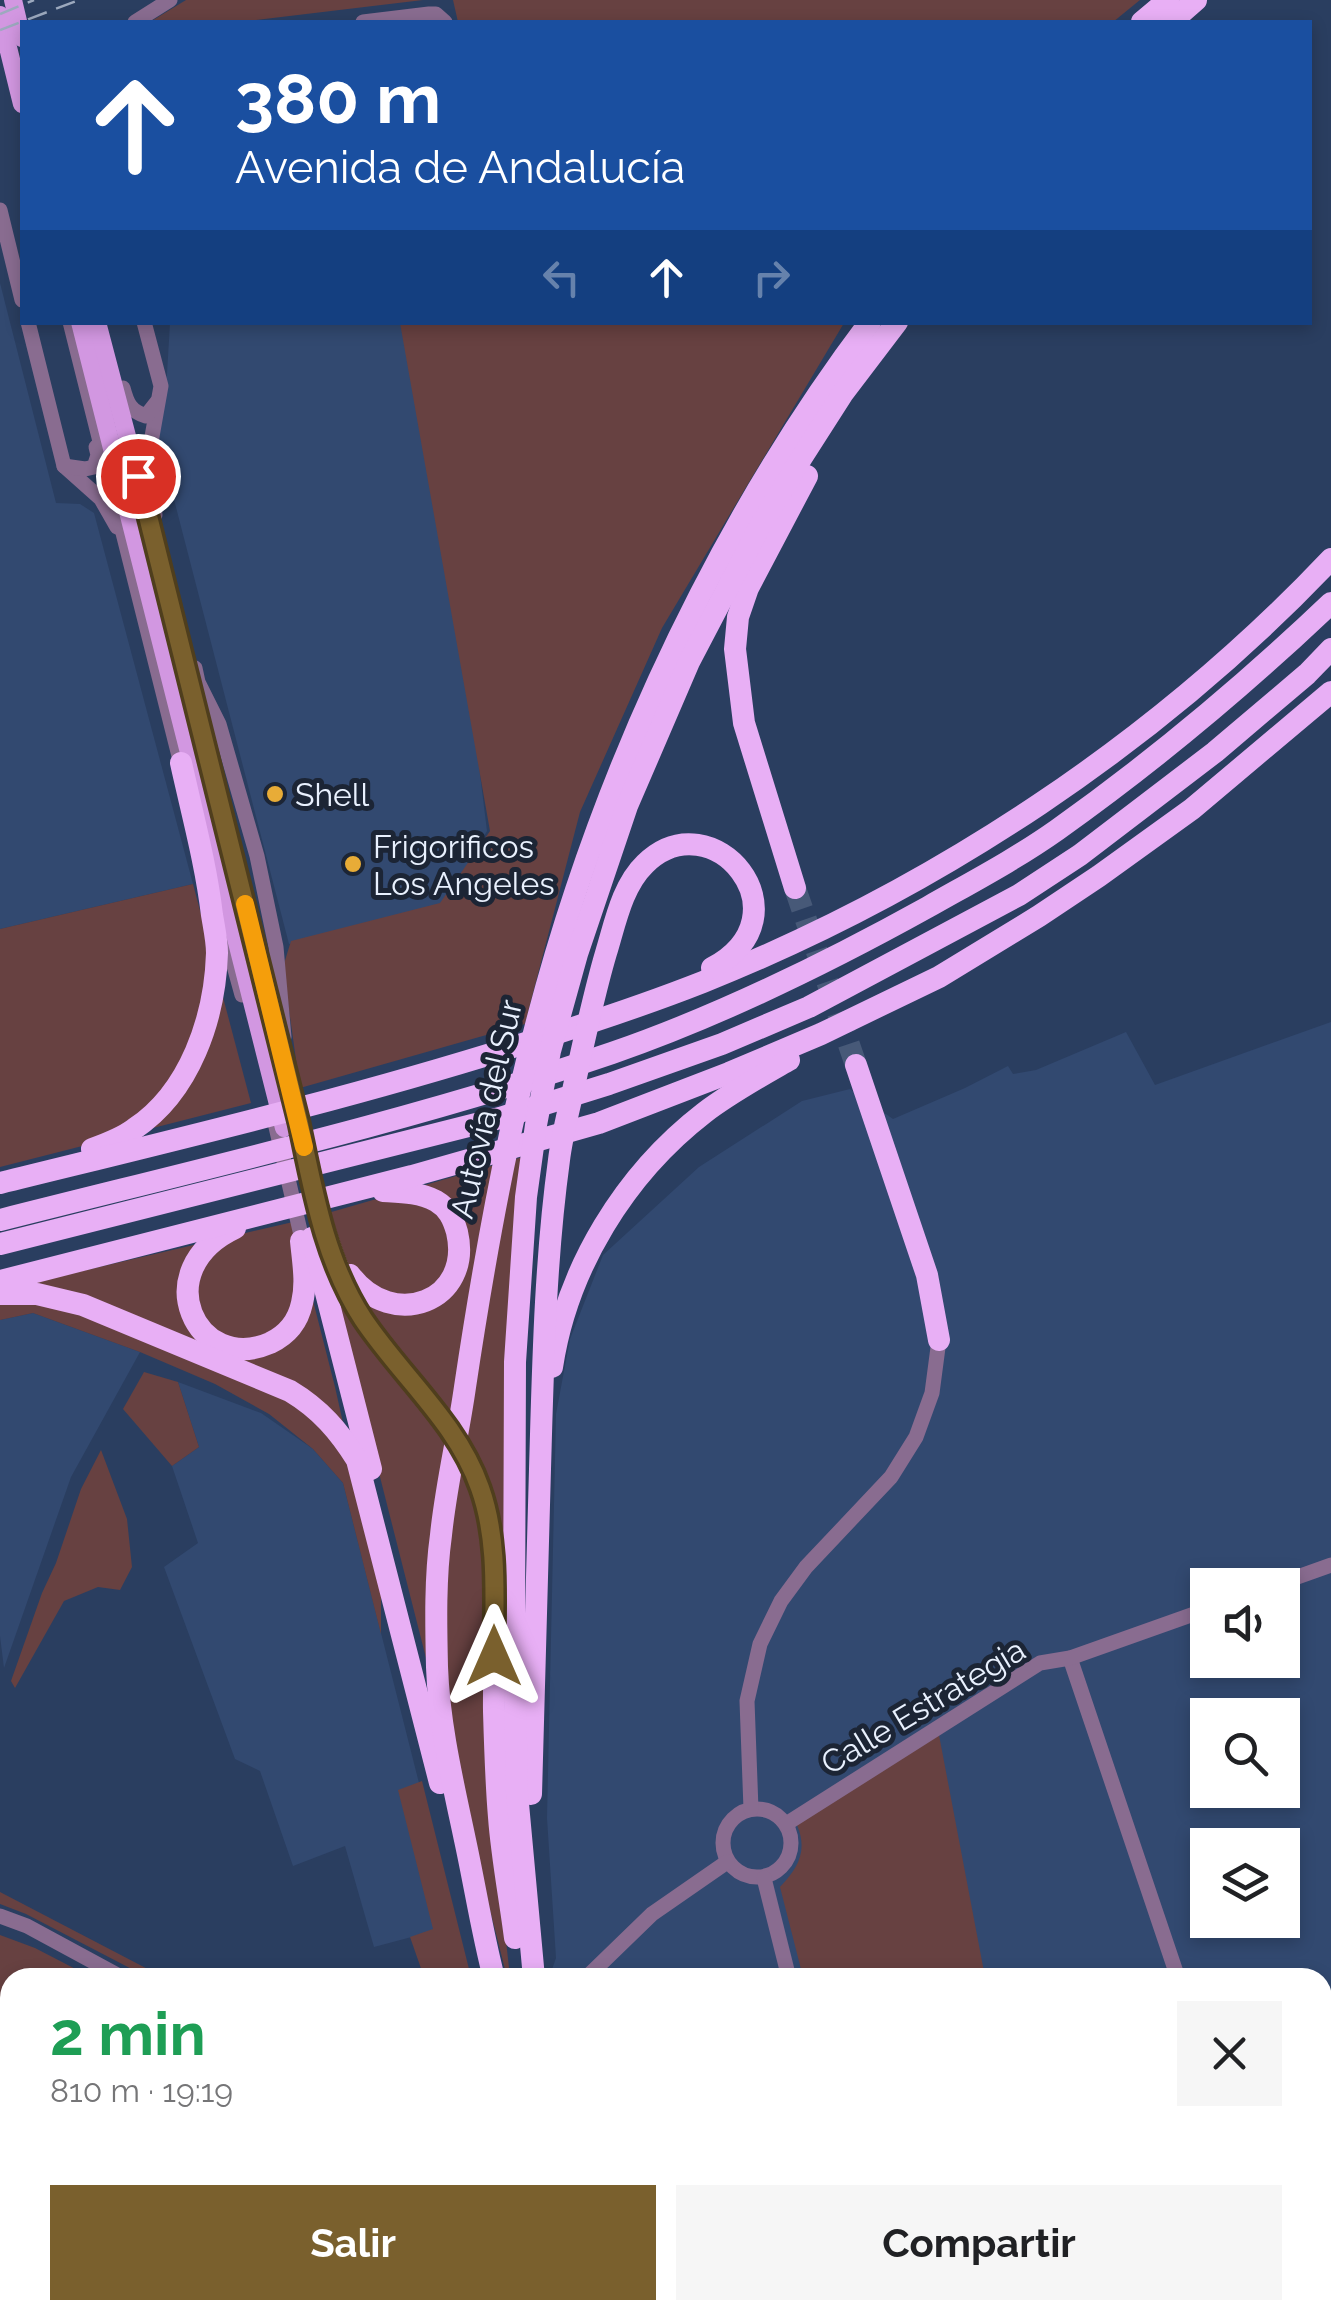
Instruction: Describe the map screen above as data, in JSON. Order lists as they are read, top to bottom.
{
  "streets": {
    "highway": ["Autovía del Sur"],
    "street": ["Calle Estrategia"]
  },
  "places": ["Shell", "Frigorificos Los Angeles"],
  "page": {
    "turn": ["380 m", "Avenida de Andalucía"],
    "heading": ["2 min", "810 m · 19:19"],
    "buttons": ["Salir", "Compartir"]
  }
}
